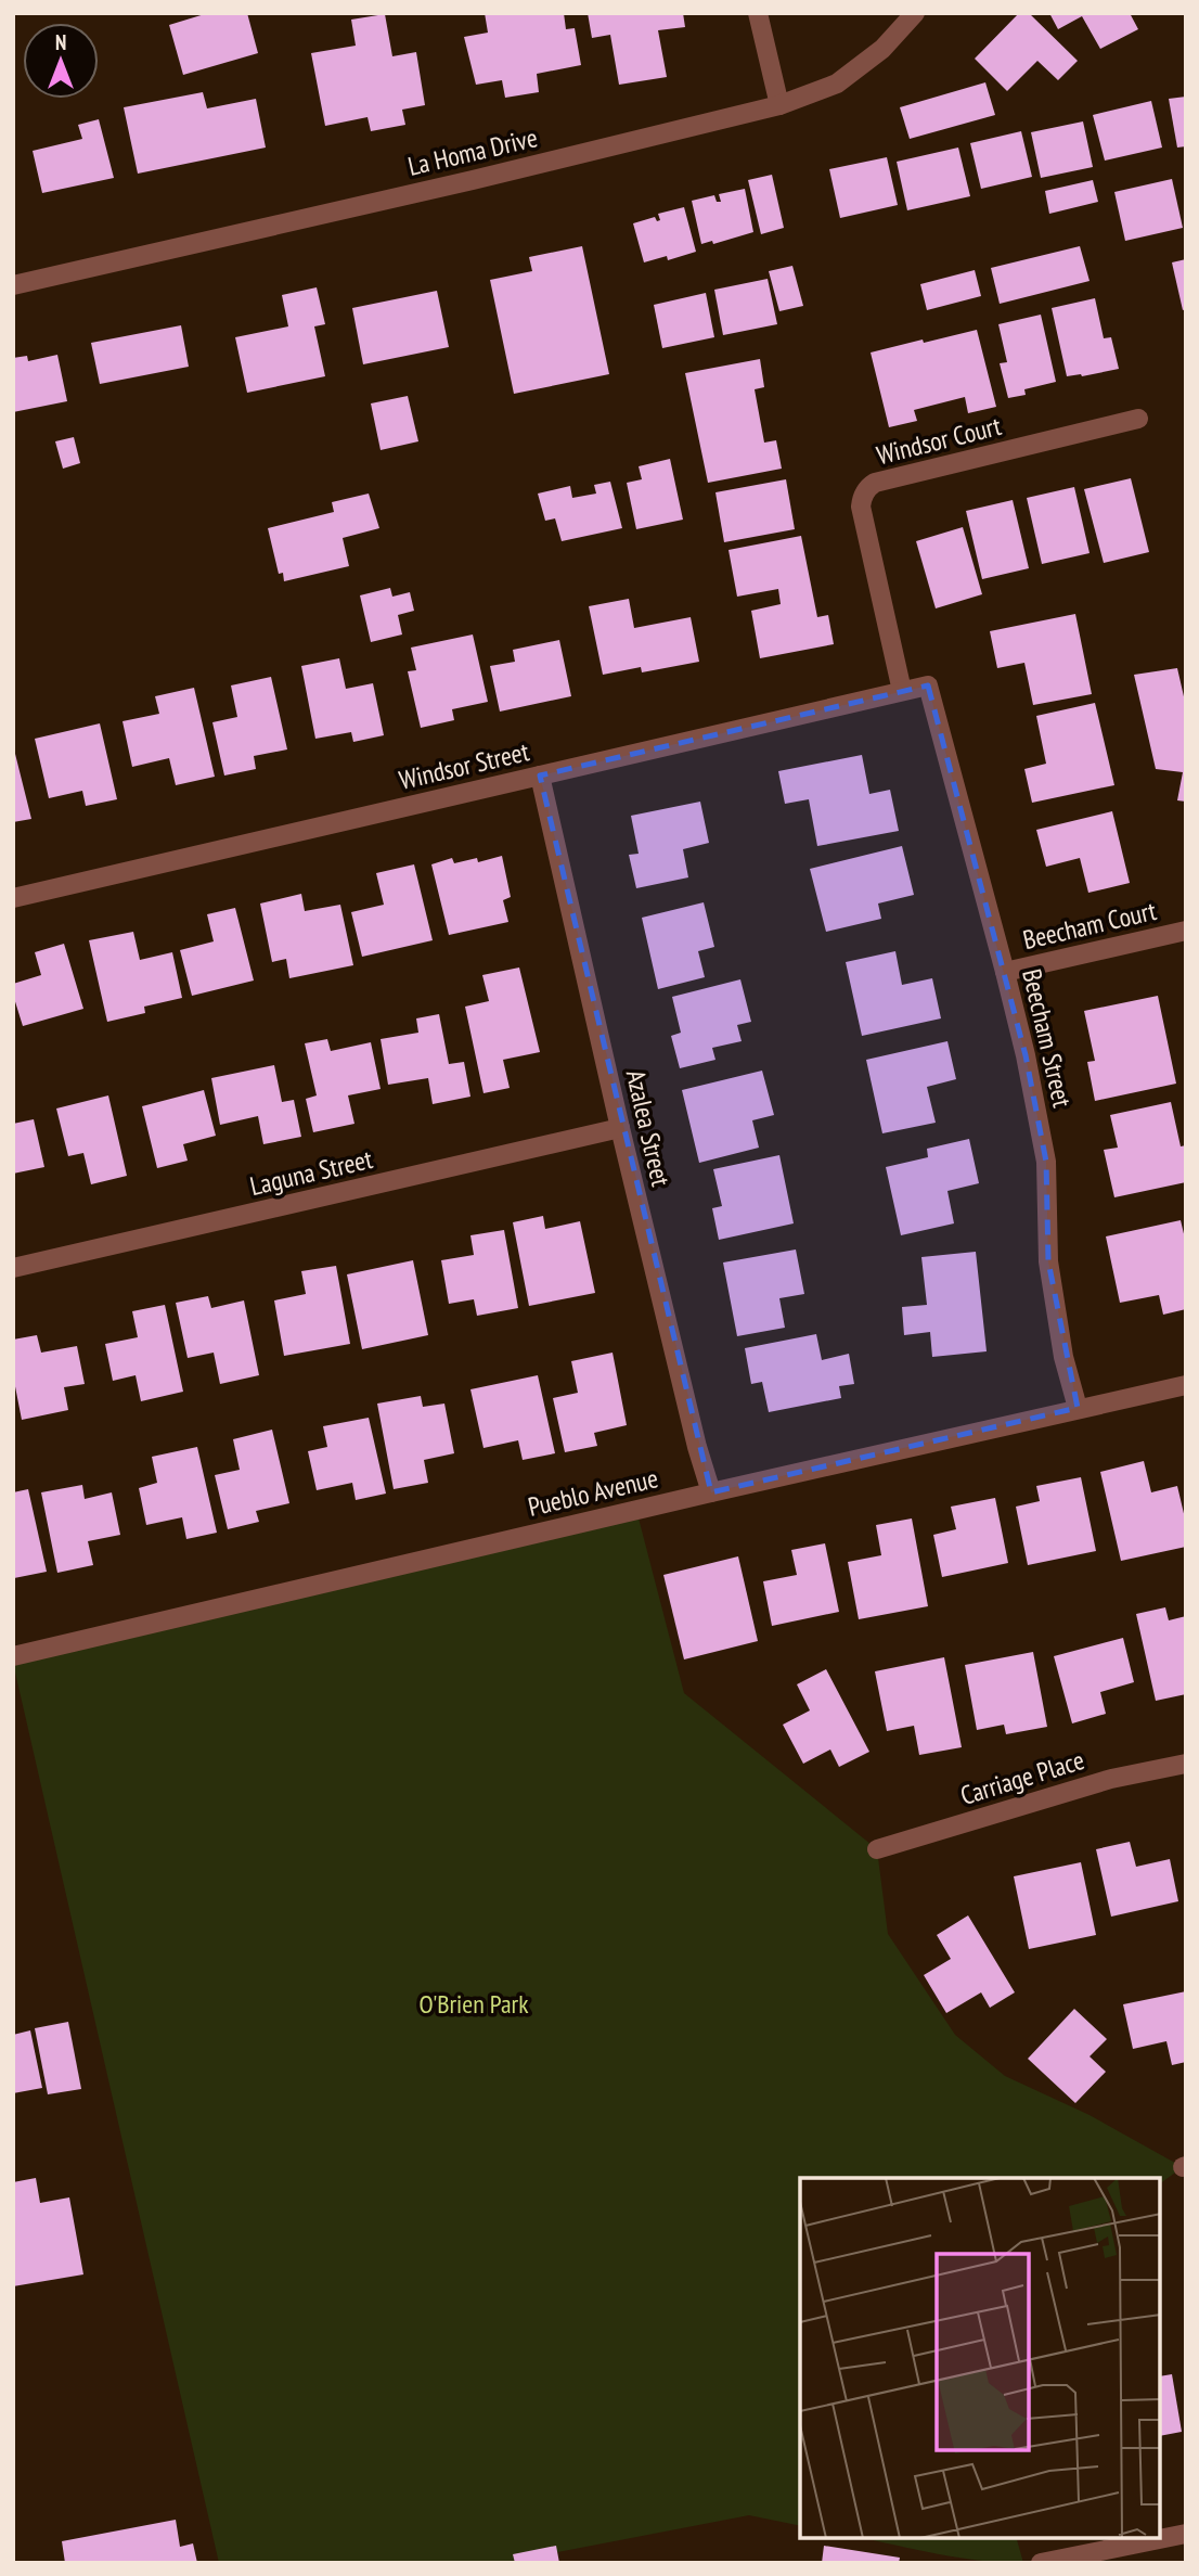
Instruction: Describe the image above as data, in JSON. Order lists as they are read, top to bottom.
{
  "streets": {
    "street": [
      "La Homa Drive",
      "Windsor Court",
      "Windsor Street",
      "Beecham Court",
      "Beecham Street",
      "Azalea Street",
      "Laguna Street",
      "Pueblo Avenue",
      "Carriage Place"
    ]
  },
  "crossings": [
    ["Windsor Court", "Windsor Street"],
    ["Windsor Street", "Beecham Street"],
    ["Windsor Street", "Azalea Street"],
    ["Beecham Court", "Beecham Street"],
    ["Beecham Street", "Pueblo Avenue"],
    ["Azalea Street", "Laguna Street"],
    ["Azalea Street", "Pueblo Avenue"]
  ],
  "parks": ["O'Brien Park"],
  "north": "top"
}
